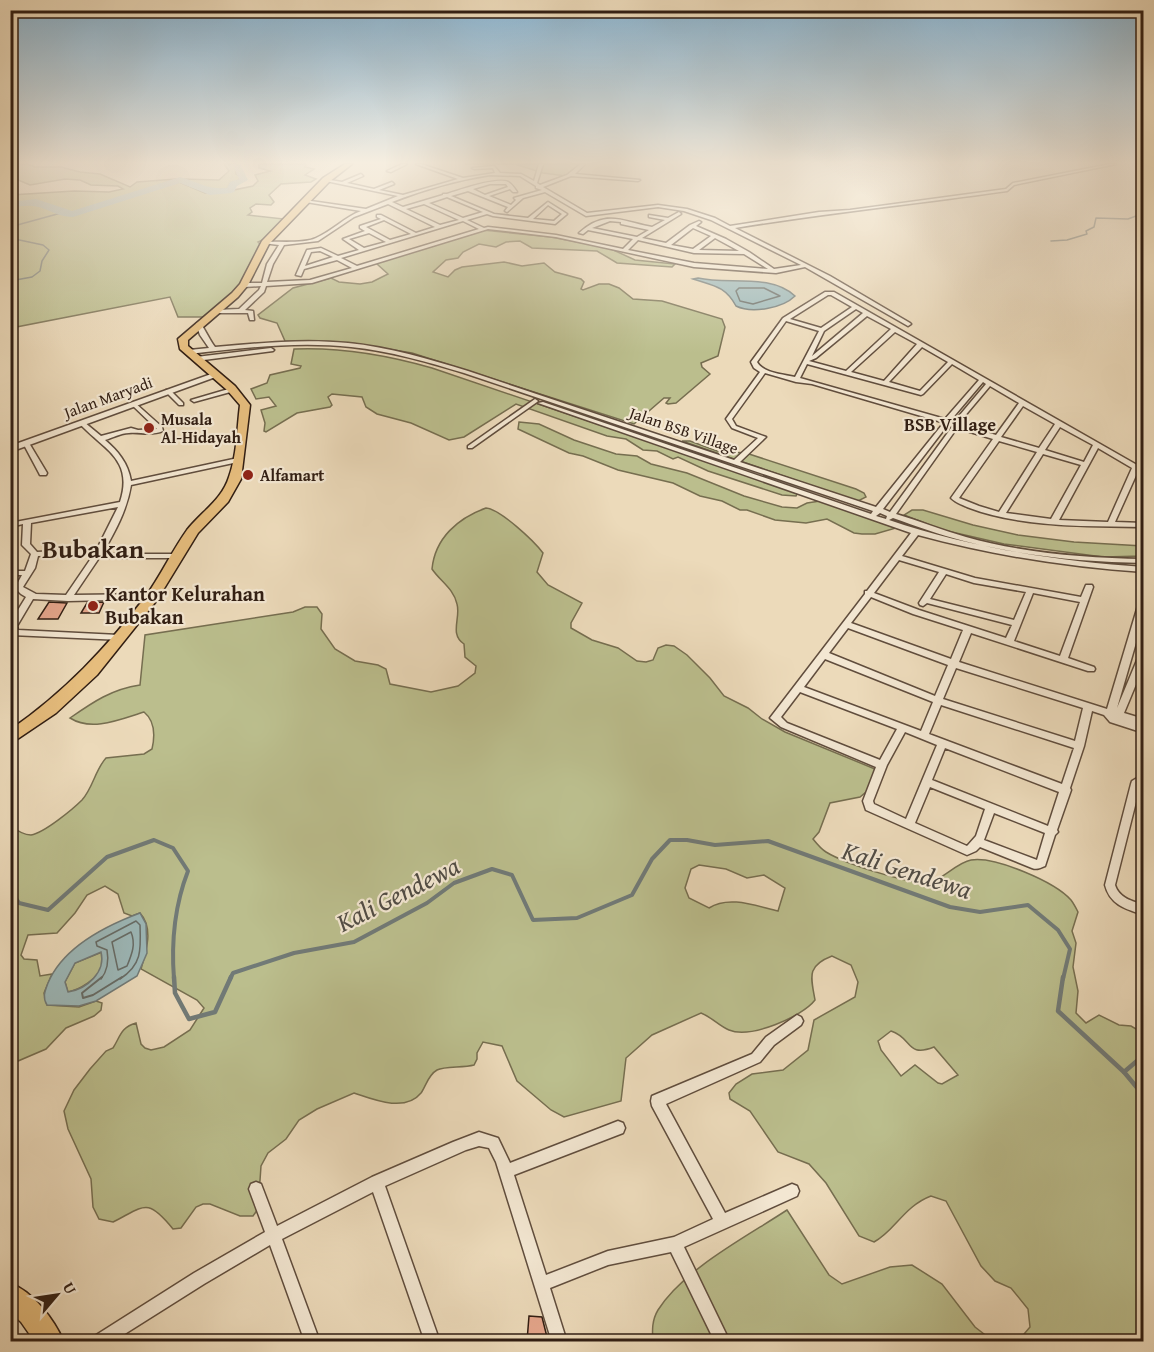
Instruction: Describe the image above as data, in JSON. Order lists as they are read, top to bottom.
{
  "streets": {
    "street": ["Jalan Maryadi", "Jalan BSB Village"]
  },
  "districts": ["BSB Village", "Bubakan"],
  "water": ["Kali Gendewa"],
  "places": ["Musala Al-Hidayah", "Alfamart", "Kantor Kelurahan Bubakan"],
  "north": "top right"
}
